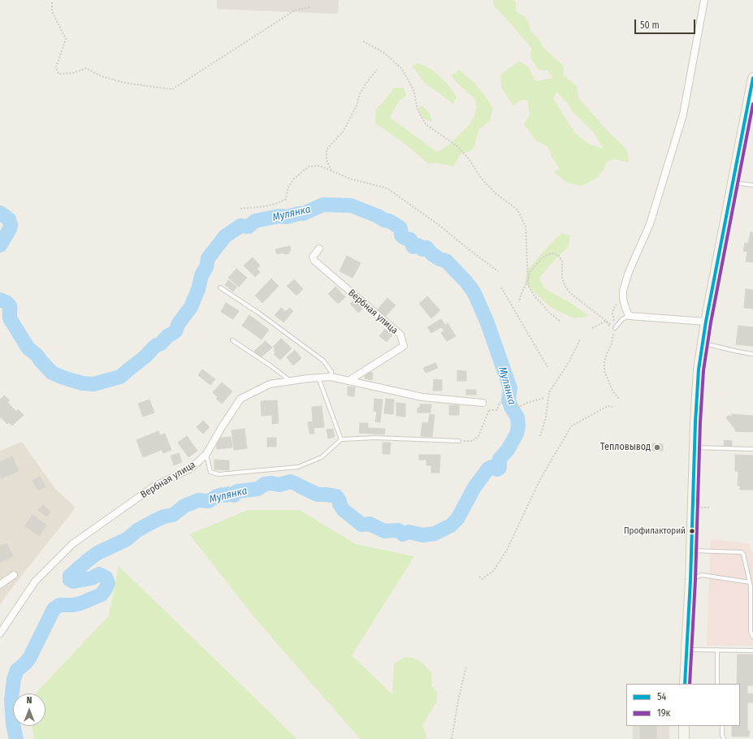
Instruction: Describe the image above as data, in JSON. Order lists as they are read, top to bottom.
{
  "streets": {
    "street": ["Вербная улица"]
  },
  "water": ["Мулянка"],
  "places": ["Тепловывод", "Профилакторий"],
  "lines": ["transit line 54", "transit line 19к"],
  "legend": ["54", "19к"],
  "scale_bar": "50 m",
  "north": "top"
}
